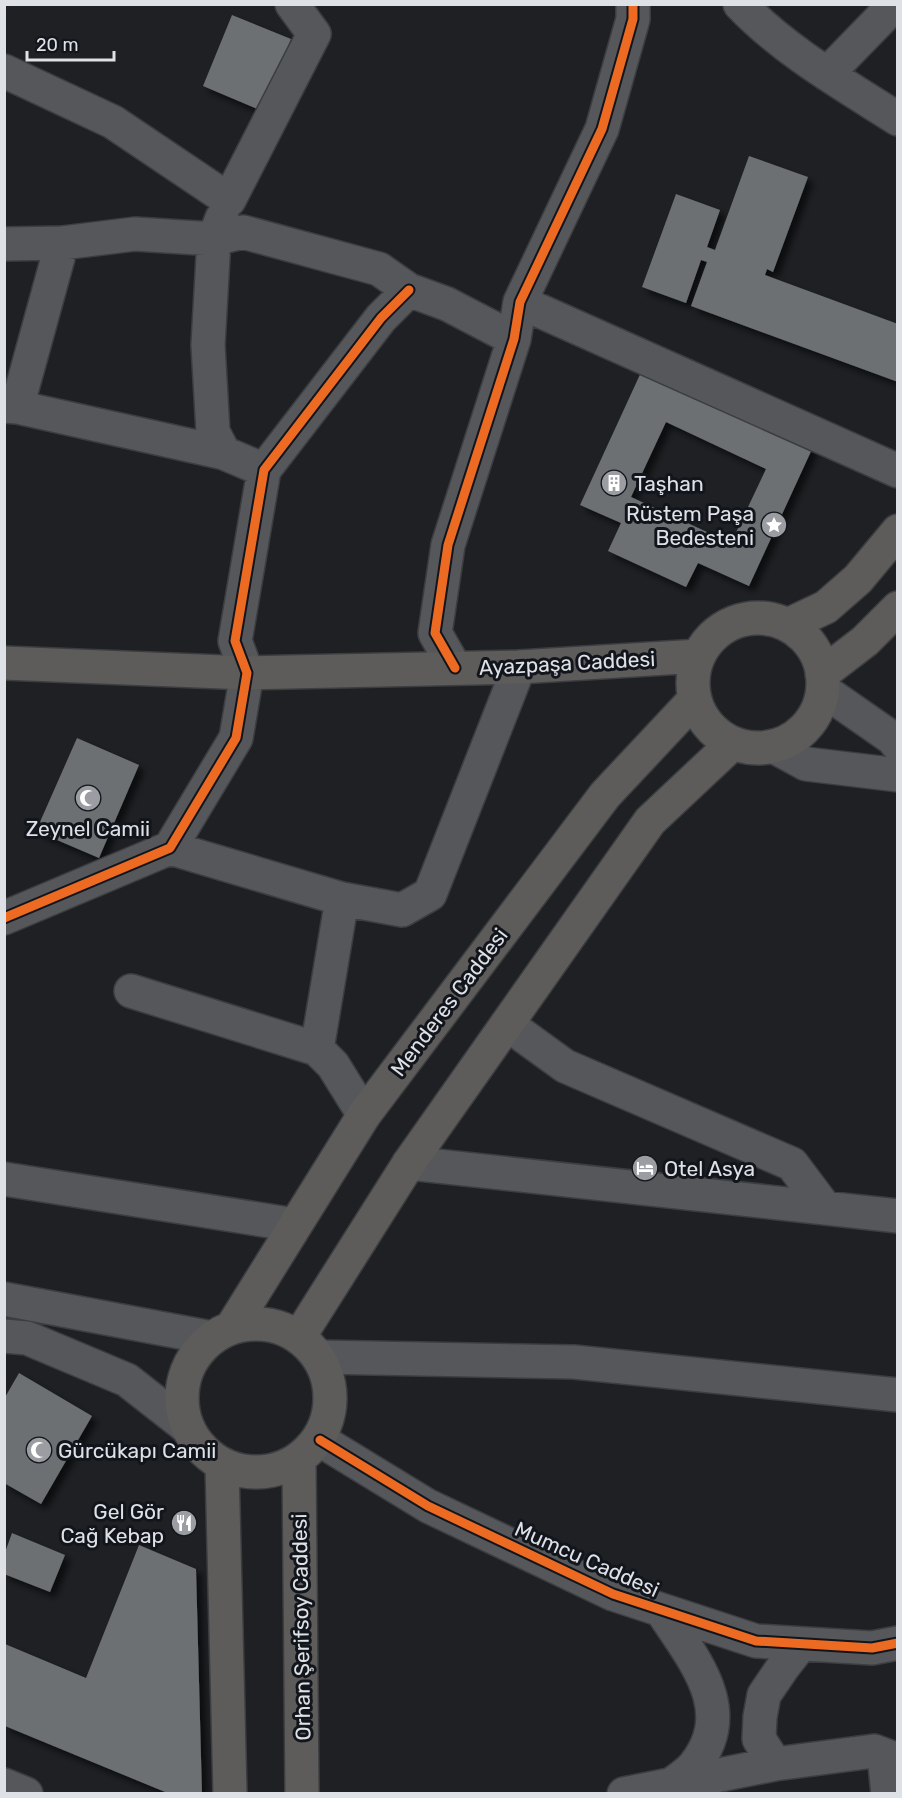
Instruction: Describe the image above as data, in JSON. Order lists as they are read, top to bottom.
{
  "streets": {
    "main road": ["Ayazpaşa Caddesi", "Menderes Caddesi", "Orhan Şerifsoy Caddesi"],
    "street": ["Mumcu Caddesi"]
  },
  "crossings": [
    ["Ayazpaşa Caddesi", "Menderes Caddesi"],
    ["Menderes Caddesi", "Mumcu Caddesi"],
    ["Menderes Caddesi", "Orhan Şerifsoy Caddesi"],
    ["Mumcu Caddesi", "Orhan Şerifsoy Caddesi"]
  ],
  "places": {
    "building": ["Taşhan"],
    "place": ["Rüstem Paşa Bedesteni"],
    "mosque": ["Zeynel Camii", "Gürcükapı Camii"],
    "hotel": ["Otel Asya"],
    "restaurant": ["Gel Gör Cağ Kebap"]
  },
  "scale_bar": "20 m"
}
